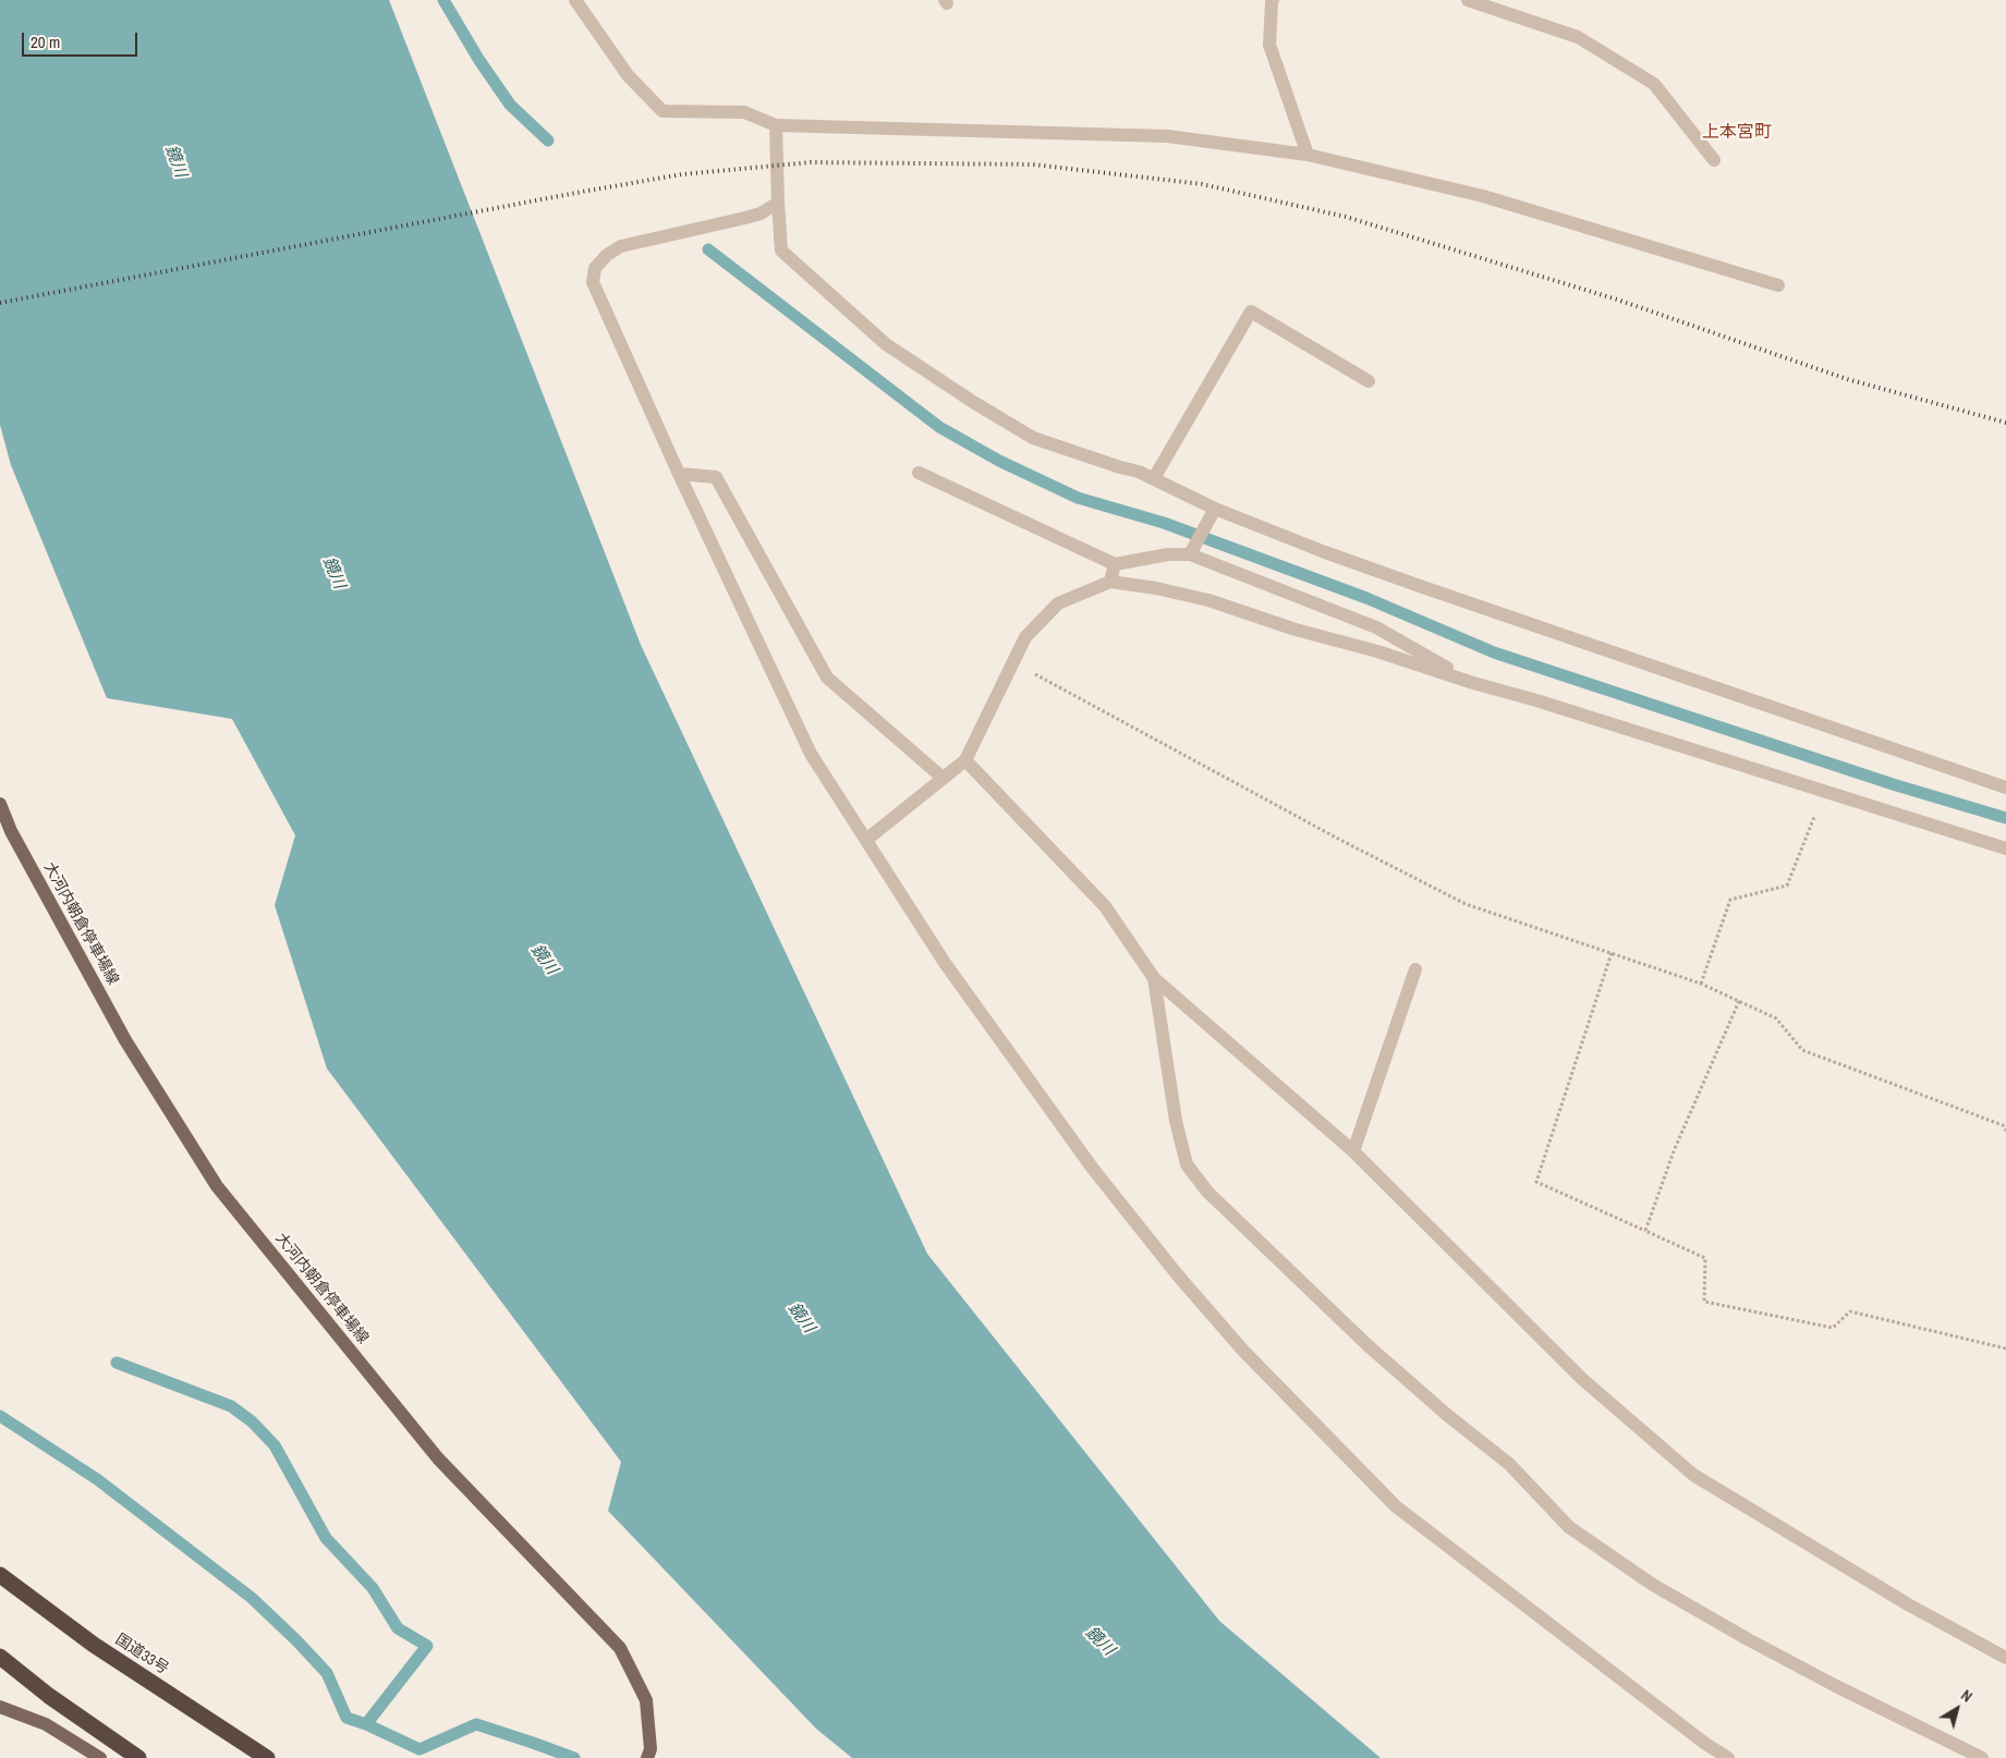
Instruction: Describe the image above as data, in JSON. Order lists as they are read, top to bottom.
{
  "streets": {
    "highway": ["国道33号"],
    "main road": ["大河内朝倉停車場線"]
  },
  "districts": ["上本宮町"],
  "water": ["鏡川"],
  "scale_bar": "20 m",
  "north": "top right"
}
